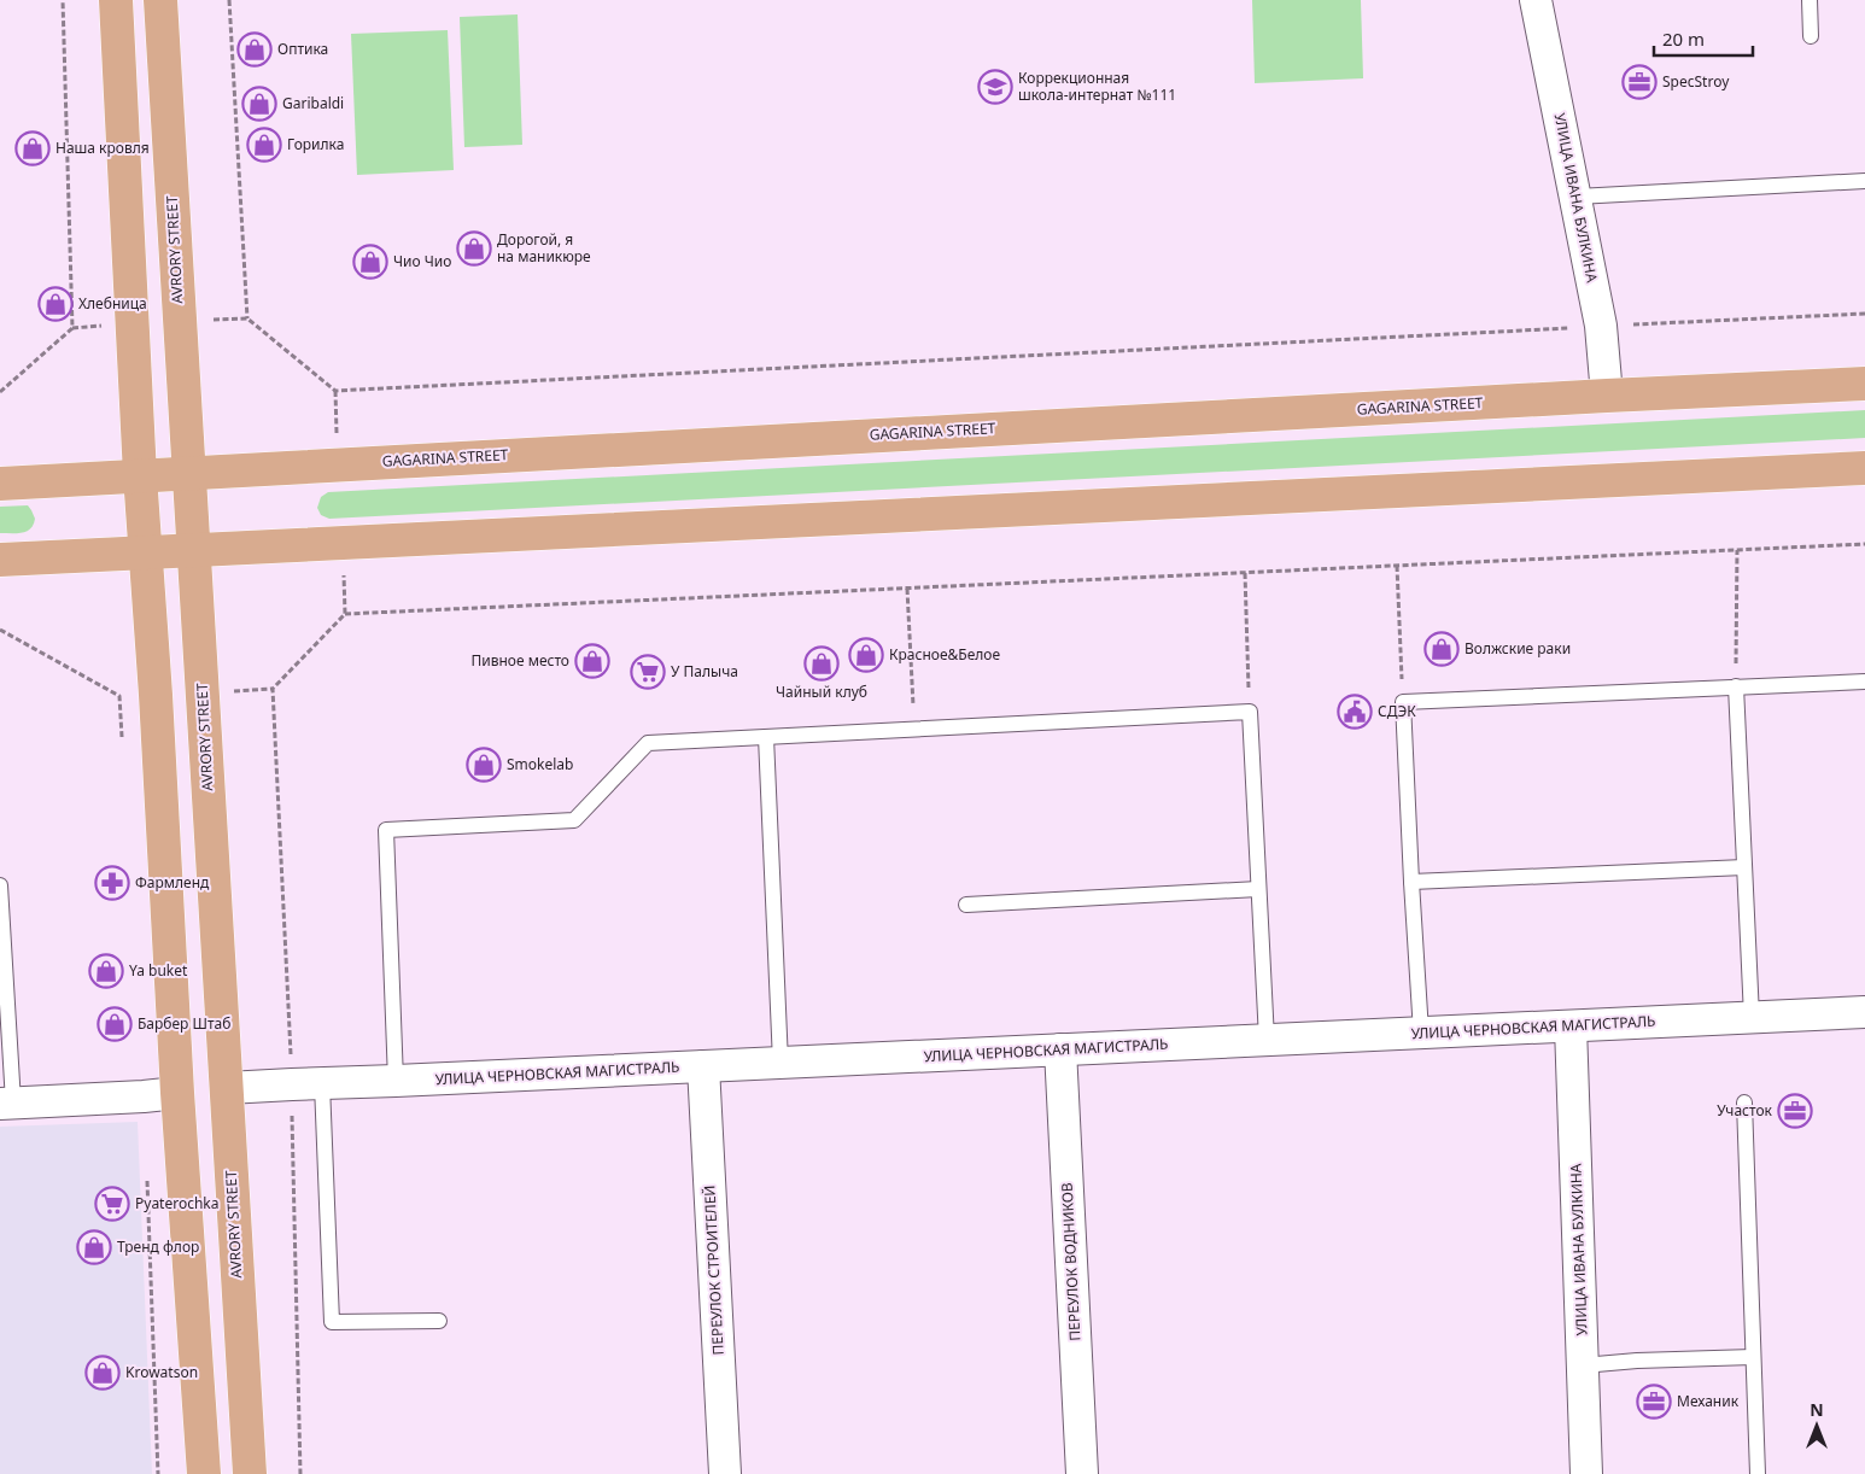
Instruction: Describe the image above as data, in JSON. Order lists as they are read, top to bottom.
{
  "streets": {
    "main road": ["AVRORY STREET", "GAGARINA STREET"],
    "street": [
      "УЛИЦА ИВАНА БУЛКИНА",
      "УЛИЦА ЧЕРНОВСКАЯ МАГИСТРАЛЬ",
      "ПЕРЕУЛОК ВОДНИКОВ",
      "ПЕРЕУЛОК СТРОИТЕЛЕЙ"
    ]
  },
  "crossings": [
    ["УЛИЦА ИВАНА БУЛКИНА", "GAGARINA STREET"],
    ["УЛИЦА ИВАНА БУЛКИНА", "УЛИЦА ЧЕРНОВСКАЯ МАГИСТРАЛЬ"],
    ["AVRORY STREET", "GAGARINA STREET"],
    ["AVRORY STREET", "УЛИЦА ЧЕРНОВСКАЯ МАГИСТРАЛЬ"],
    ["УЛИЦА ЧЕРНОВСКАЯ МАГИСТРАЛЬ", "ПЕРЕУЛОК ВОДНИКОВ"],
    ["УЛИЦА ЧЕРНОВСКАЯ МАГИСТРАЛЬ", "ПЕРЕУЛОК СТРОИТЕЛЕЙ"]
  ],
  "places": {
    "shop": [
      "Оптика",
      "Garibaldi",
      "Горилка",
      "Наша кровля",
      "Дорогой, я на маникюре",
      "Чио Чио",
      "Хлебница",
      "Волжские раки",
      "Красное&Белое",
      "Пивное место",
      "Чайный клуб",
      "Smokelab",
      "Ya buket",
      "Барбер Штаб",
      "Тренд флор",
      "Krowatson"
    ],
    "office": ["SpecStroy", "Участок", "Механик"],
    "school or university": ["Коррекционная школа-интернат №111"],
    "supermarket": ["У Палыча", "Pyaterochka"],
    "public building": ["СДЭК"],
    "pharmacy": ["Фармленд"]
  },
  "scale_bar": "20 m",
  "north": "top"
}
